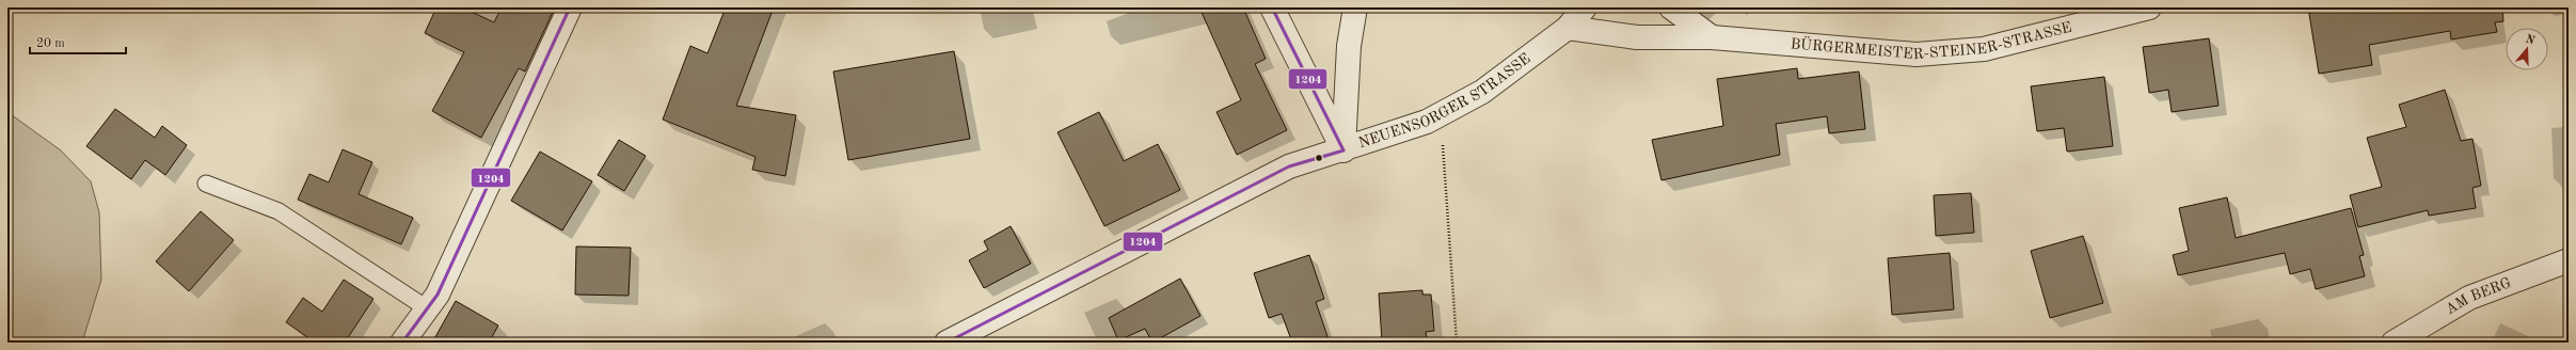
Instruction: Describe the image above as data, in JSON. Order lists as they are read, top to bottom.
{
  "streets": {
    "street": ["BÜRGERMEISTER-STEINER-STRASSE", "NEUENSORGER STRASSE", "AM BERG"]
  },
  "crossings": [
    ["BÜRGERMEISTER-STEINER-STRASSE", "NEUENSORGER STRASSE"]
  ],
  "lines": ["transit line 1204"],
  "scale_bar": "20 m",
  "north": "top"
}
